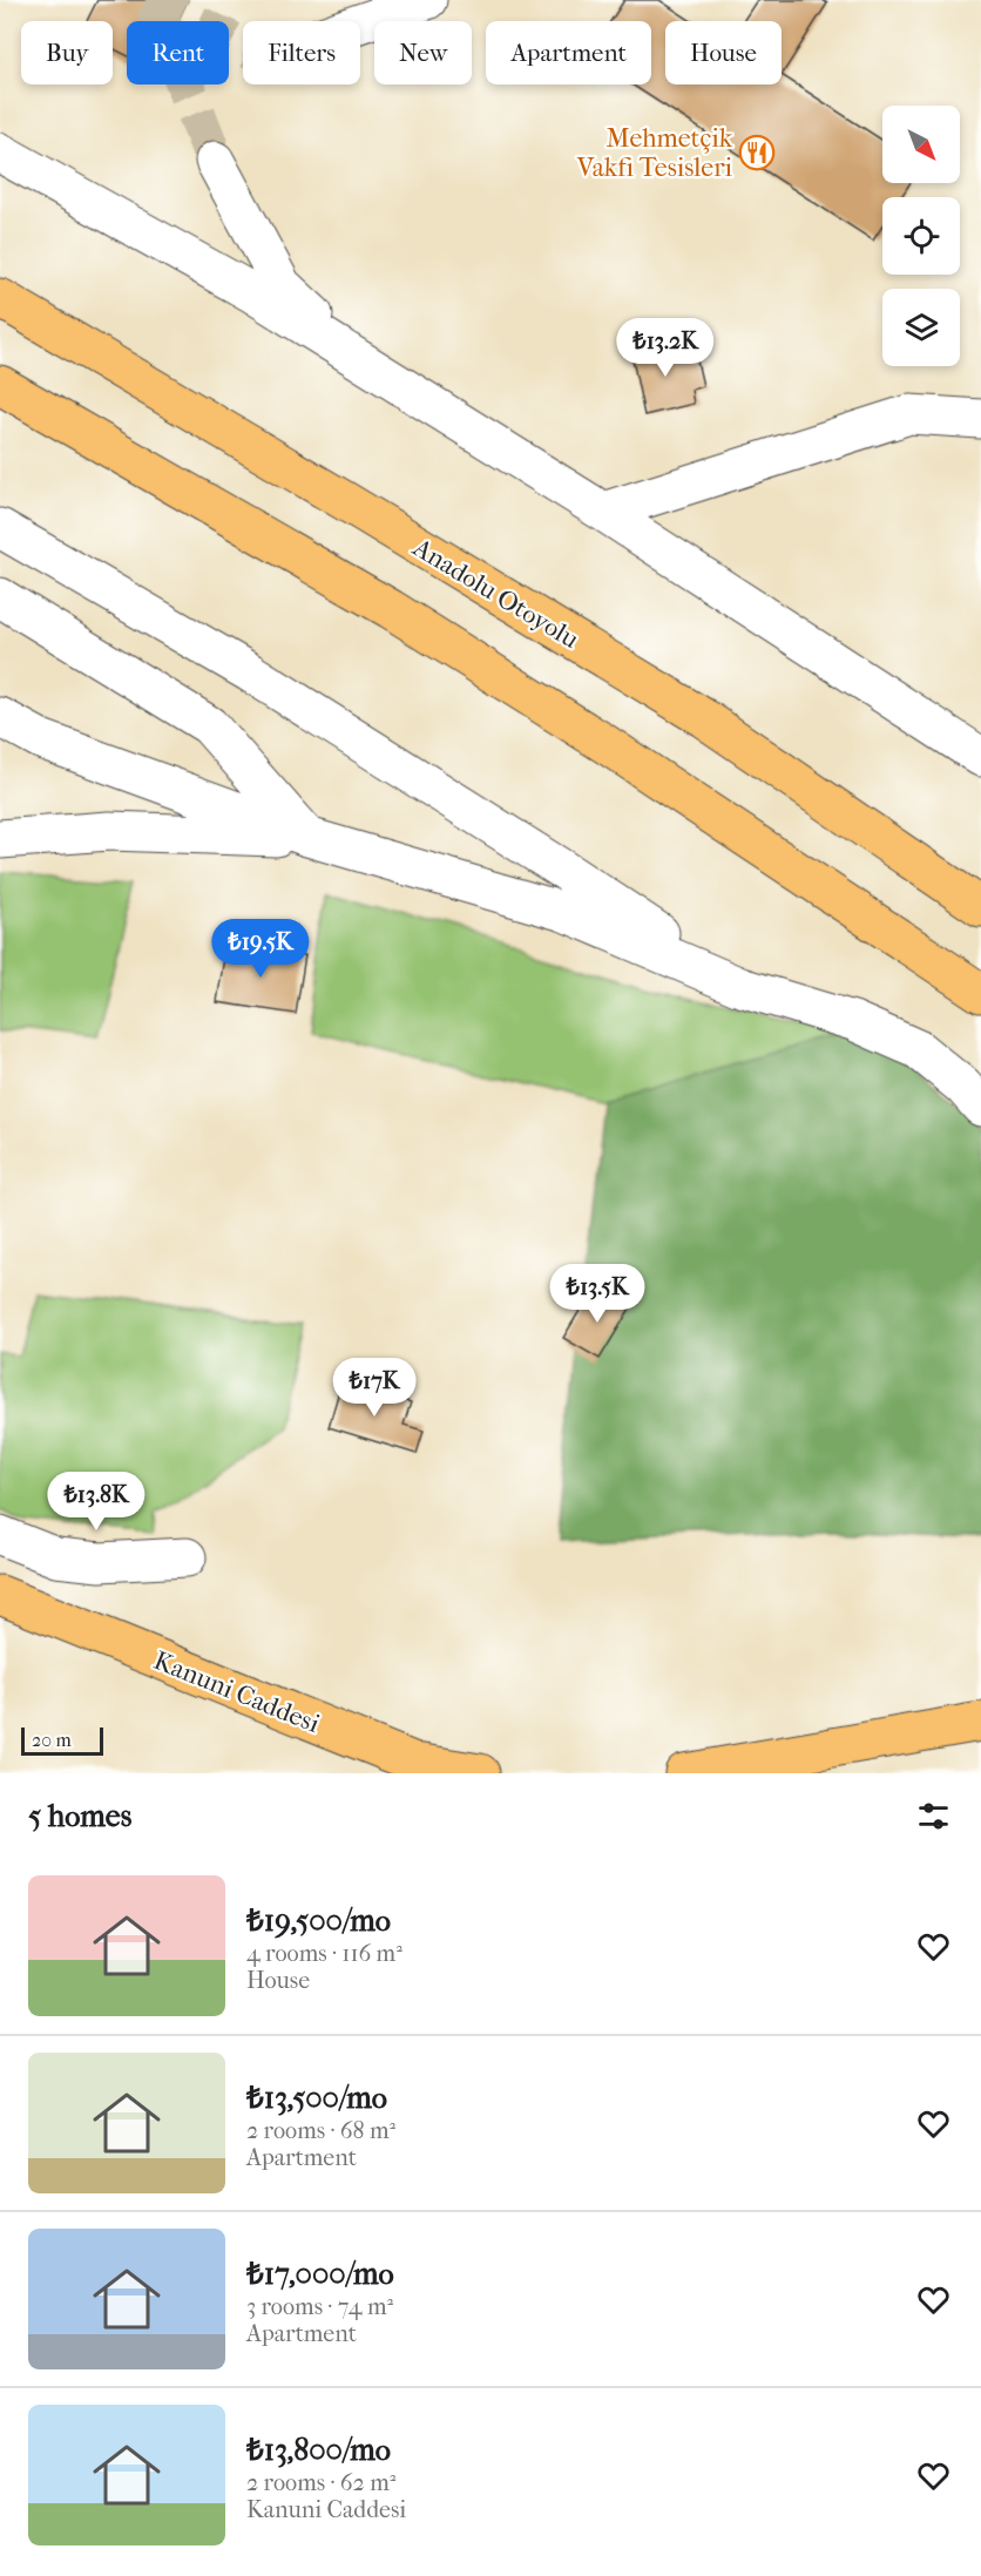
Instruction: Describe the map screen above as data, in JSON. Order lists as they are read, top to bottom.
{
  "streets": {
    "main road": ["Anadolu Otoyolu", "Kanuni Caddesi"]
  },
  "places": {
    "restaurant": ["Mehmetçik Vakfı Tesisleri"]
  },
  "scale_bar": "20 m",
  "north": "bottom right",
  "page": {
    "chip": [
      "Buy",
      "Rent",
      "Filters",
      "New",
      "Apartment",
      "House"
    ],
    "price": [
      "₺13.2K",
      "₺19.5K",
      "₺13.5K",
      "₺17K",
      "₺13.8K"
    ],
    "scale": "20 m",
    "heading": "5 homes",
    "list": [
      {
        "name": "₺19,500/mo",
        "note": "4 rooms · 116 m² · House"
      },
      {
        "name": "₺13,500/mo",
        "note": "2 rooms · 68 m² · Apartment"
      },
      {
        "name": "₺17,000/mo",
        "note": "3 rooms · 74 m² · Apartment"
      },
      {
        "name": "₺13,800/mo",
        "note": "2 rooms · 62 m² · Kanuni Caddesi"
      }
    ]
  }
}
